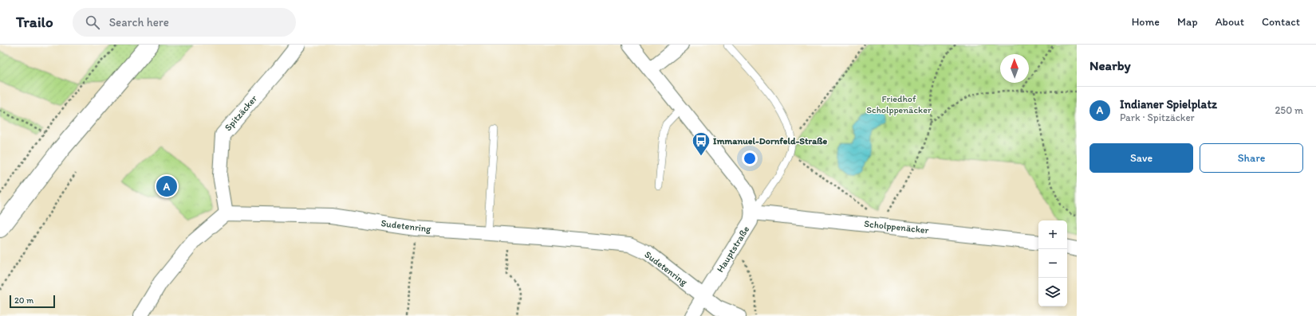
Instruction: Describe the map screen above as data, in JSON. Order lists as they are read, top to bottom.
{
  "streets": {
    "street": [
      "Spitzäcker",
      "Sudetenring",
      "Scholppenäcker",
      "Hauptstraße"
    ]
  },
  "crossings": [
    ["Spitzäcker", "Sudetenring"],
    ["Sudetenring", "Hauptstraße"],
    ["Scholppenäcker", "Hauptstraße"]
  ],
  "parks": ["Friedhof Scholppenäcker"],
  "places": {
    "bus stop": ["Immanuel-Dornfeld-Straße"]
  },
  "scale_bar": "20 m",
  "north": "top",
  "page": {
    "header": "Trailo",
    "search": "Search here",
    "nav": [
      "Home",
      "Map",
      "About",
      "Contact"
    ],
    "heading": "Nearby",
    "list": [
      {
        "mark": "A",
        "name": "Indianer Spielplatz",
        "note": "Park · Spitzäcker",
        "value": "250 m"
      }
    ],
    "buttons": ["Save", "Share"],
    "pins": "A",
    "map_buttons": ["+", "−"],
    "scale": "20 m"
  }
}
